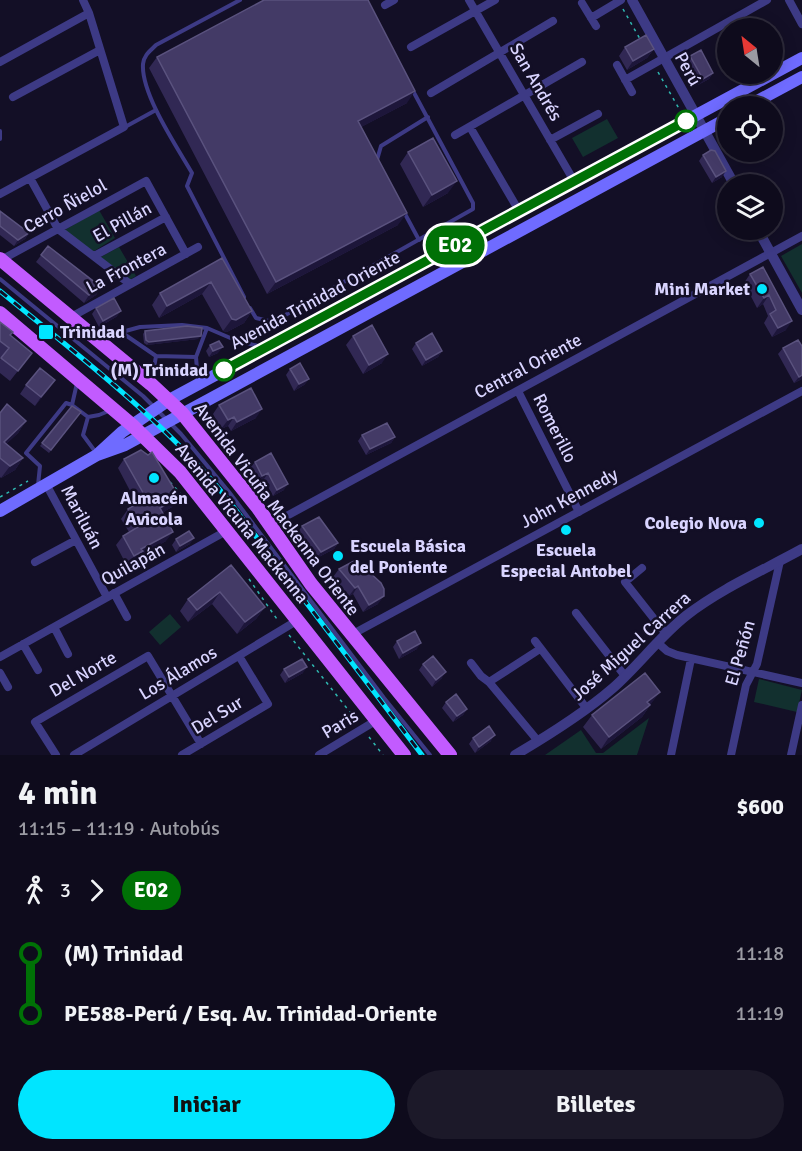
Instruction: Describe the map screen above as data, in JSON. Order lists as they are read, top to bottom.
{
  "streets": {
    "main road": ["Avenida Trinidad Oriente", "Avenida Vicuña Mackenna Oriente", "Avenida Vicuña Mackenna"],
    "street": [
      "Perú",
      "San Andrés",
      "Cerro Ñielol",
      "El Pillán",
      "La Frontera",
      "Central Oriente",
      "Romerillo",
      "John Kennedy",
      "Mariluán",
      "Quilapán",
      "José Miguel Carrera",
      "El Peñón",
      "Los Álamos",
      "Del Norte",
      "Del Sur",
      "Paris"
    ]
  },
  "crossings": [
    ["Perú", "Avenida Trinidad Oriente"],
    ["San Andrés", "Avenida Trinidad Oriente"],
    ["Cerro Ñielol", "El Pillán"],
    ["Cerro Ñielol", "Avenida Vicuña Mackenna Oriente"],
    ["La Frontera", "Avenida Vicuña Mackenna Oriente"],
    ["Avenida Trinidad Oriente", "Avenida Vicuña Mackenna Oriente"],
    ["Avenida Trinidad Oriente", "Avenida Vicuña Mackenna"],
    ["Central Oriente", "Romerillo"],
    ["Central Oriente", "Avenida Vicuña Mackenna Oriente"],
    ["Romerillo", "John Kennedy"],
    ["John Kennedy", "Avenida Vicuña Mackenna Oriente"],
    ["Mariluán", "Quilapán"],
    ["Avenida Vicuña Mackenna", "Quilapán"],
    ["Avenida Vicuña Mackenna", "Los Álamos"],
    ["Avenida Vicuña Mackenna", "Paris"],
    ["José Miguel Carrera", "El Peñón"],
    ["Los Álamos", "Del Norte"],
    ["Los Álamos", "Del Sur"]
  ],
  "places": {
    "other": [
      "Mini Market",
      "(M) Trinidad",
      "Almacén Avicola",
      "Colegio Nova",
      "Escuela Especial Antobel",
      "Escuela Básica del Poniente"
    ],
    "transit": ["Trinidad"]
  },
  "lines": ["bus line E02"],
  "north": "top left",
  "page": {
    "on_map": "E02",
    "heading": ["4 min", "11:15 – 11:19 · Autobús", "$600"],
    "legs": ["3", "E02"],
    "list": [
      {
        "name": "(M) Trinidad",
        "value": "11:18"
      },
      {
        "name": "PE588-Perú / Esq. Av. Trinidad-Oriente",
        "value": "11:19"
      }
    ],
    "buttons": ["Iniciar", "Billetes"]
  }
}
